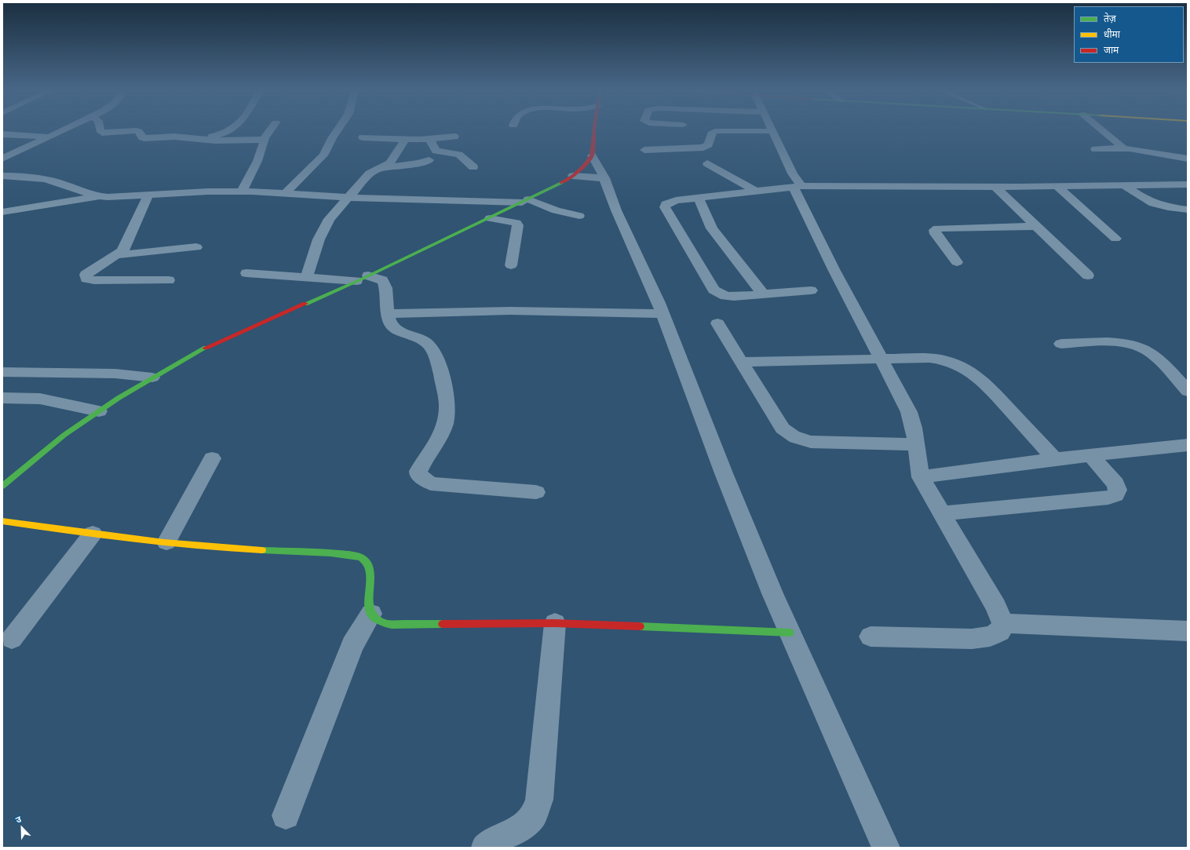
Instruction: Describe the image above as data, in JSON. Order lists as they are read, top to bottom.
{
  "legend": ["तेज़", "धीमा", "जाम"],
  "north": "top left"
}
